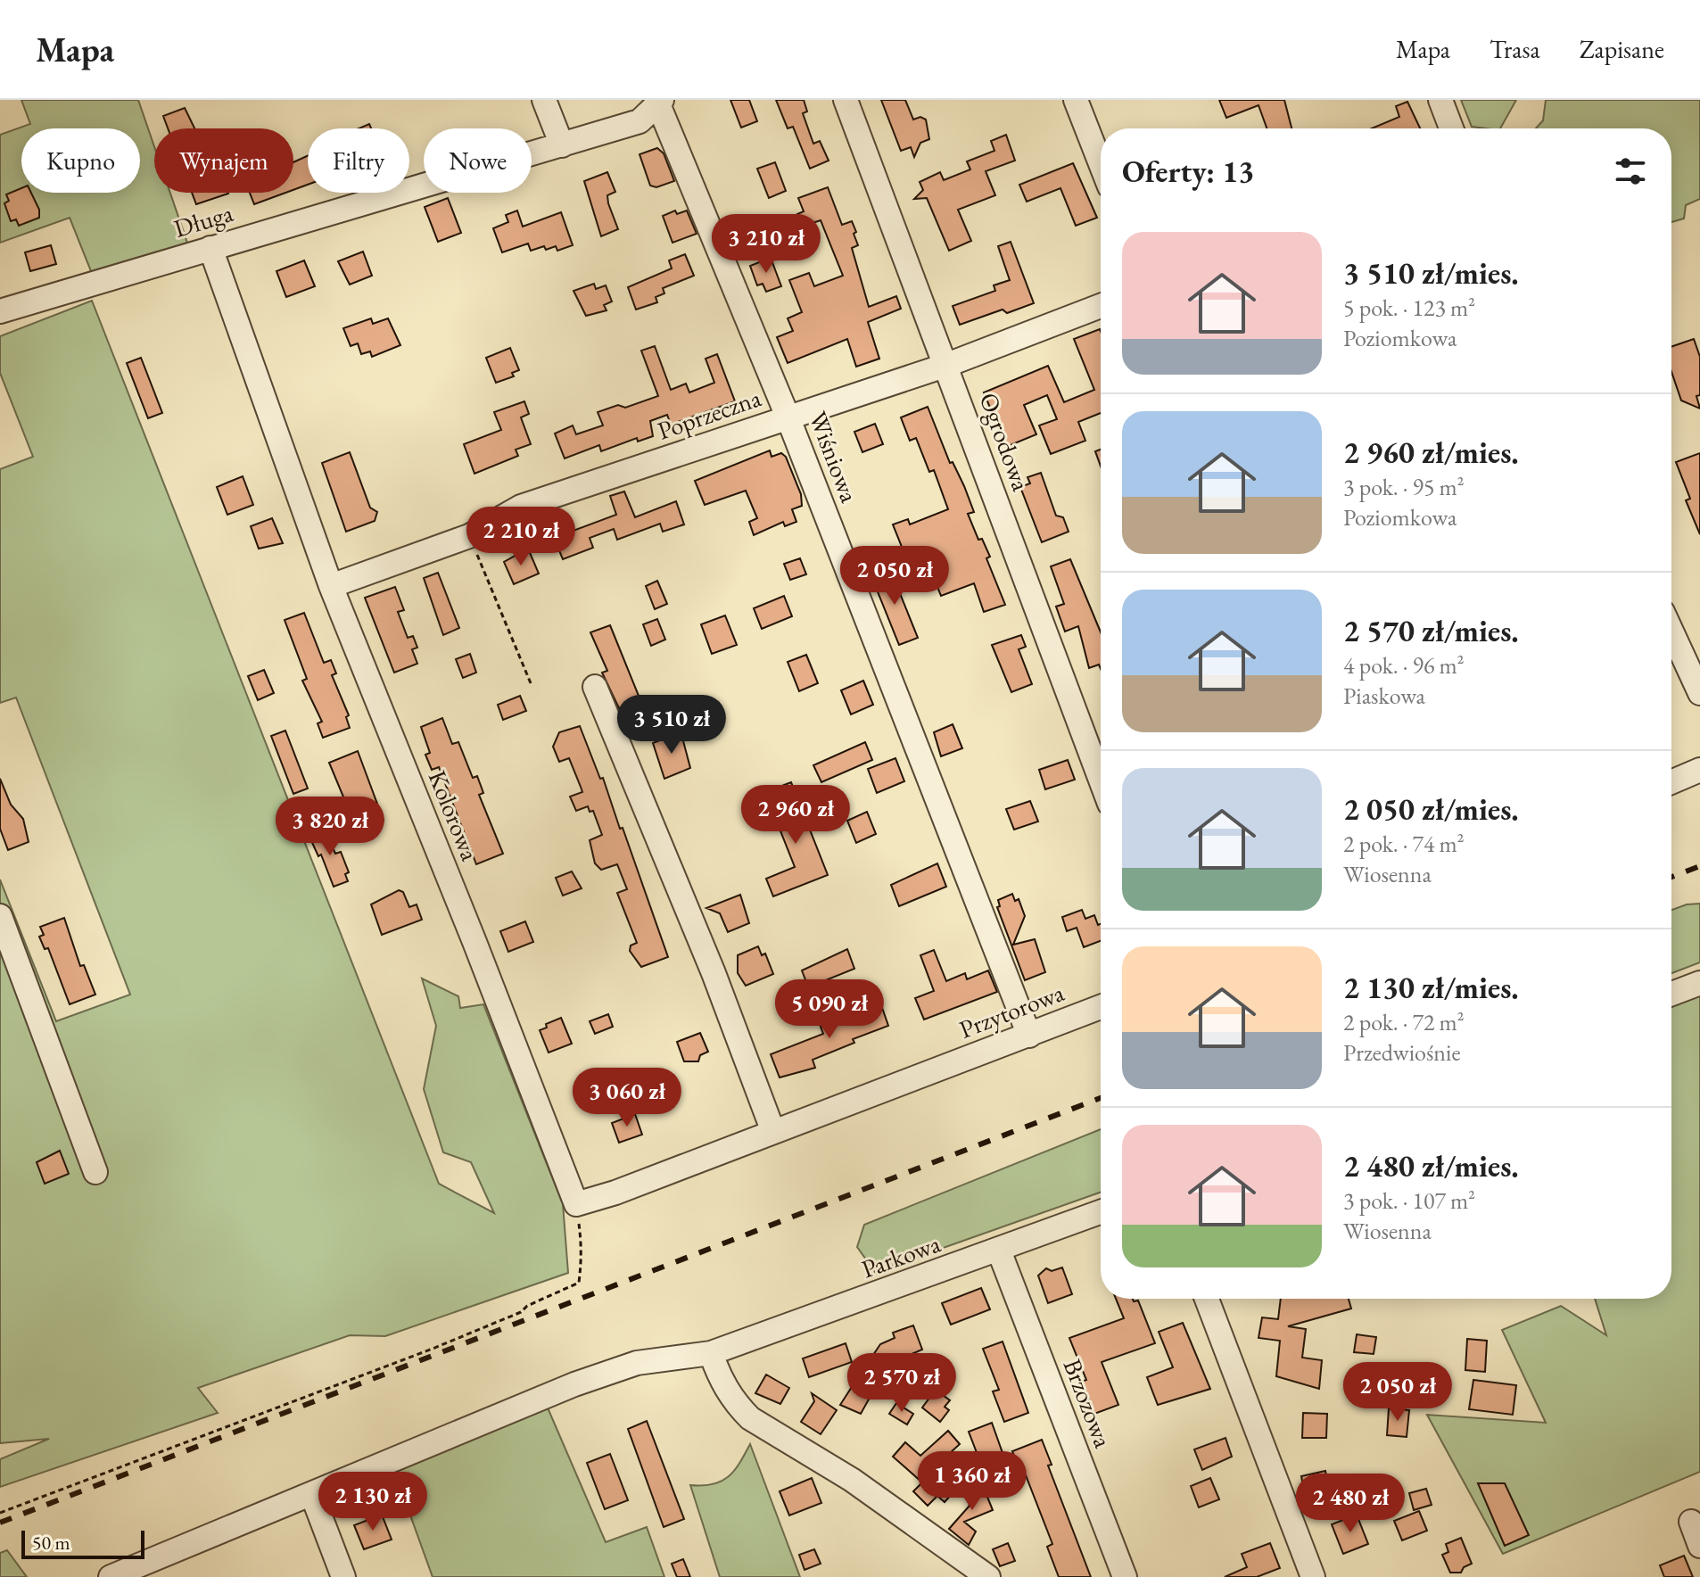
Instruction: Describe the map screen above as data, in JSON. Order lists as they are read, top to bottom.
{
  "streets": {
    "street": [
      "Długa",
      "Poprzeczna",
      "Ogrodowa",
      "Wiśniowa",
      "Kolorowa",
      "Przytorowa",
      "Parkowa",
      "Brzozowa"
    ]
  },
  "crossings": [
    ["Długa", "Wiśniowa"],
    ["Długa", "Kolorowa"],
    ["Poprzeczna", "Ogrodowa"],
    ["Poprzeczna", "Wiśniowa"],
    ["Poprzeczna", "Kolorowa"],
    ["Wiśniowa", "Przytorowa"],
    ["Parkowa", "Brzozowa"]
  ],
  "scale_bar": "50 m",
  "page": {
    "header": "Mapa",
    "nav": ["Mapa", "Trasa", "Zapisane"],
    "chip": [
      "Kupno",
      "Wynajem",
      "Filtry",
      "Nowe"
    ],
    "heading": "Oferty: 13",
    "price": [
      "3 210 zł",
      "2 210 zł",
      "2 050 zł",
      "3 510 zł",
      "2 960 zł",
      "3 820 zł",
      "5 090 zł",
      "3 060 zł",
      "2 570 zł",
      "2 050 zł",
      "1 360 zł",
      "2 130 zł",
      "2 480 zł"
    ],
    "list": [
      {
        "name": "3 510 zł/mies.",
        "note": "5 pok. · 123 m² · Poziomkowa"
      },
      {
        "name": "2 960 zł/mies.",
        "note": "3 pok. · 95 m² · Poziomkowa"
      },
      {
        "name": "2 570 zł/mies.",
        "note": "4 pok. · 96 m² · Piaskowa"
      },
      {
        "name": "2 050 zł/mies.",
        "note": "2 pok. · 74 m² · Wiosenna"
      },
      {
        "name": "2 130 zł/mies.",
        "note": "2 pok. · 72 m² · Przedwiośnie"
      },
      {
        "name": "2 480 zł/mies.",
        "note": "3 pok. · 107 m² · Wiosenna"
      }
    ],
    "scale": "50 m"
  }
}
